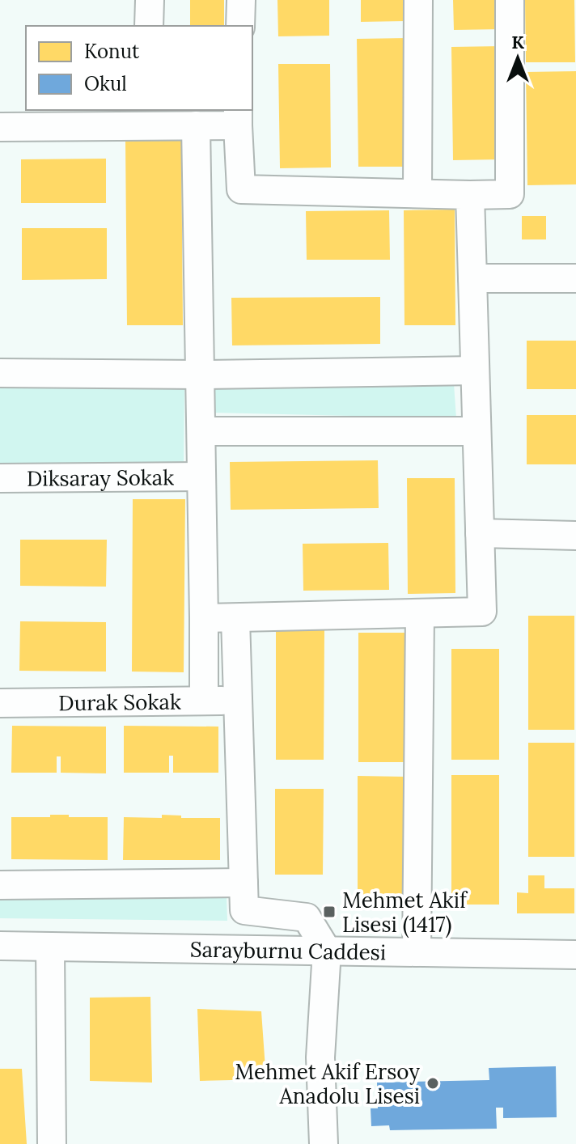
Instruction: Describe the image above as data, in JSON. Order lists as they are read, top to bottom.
{
  "streets": {
    "street": ["Diksaray Sokak", "Durak Sokak", "Sarayburnu Caddesi"]
  },
  "places": {
    "transit": ["Mehmet Akif Lisesi (1417)"],
    "other": ["Mehmet Akif Ersoy Anadolu Lisesi"]
  },
  "legend": ["Konut", "Okul"],
  "north": "top"
}
